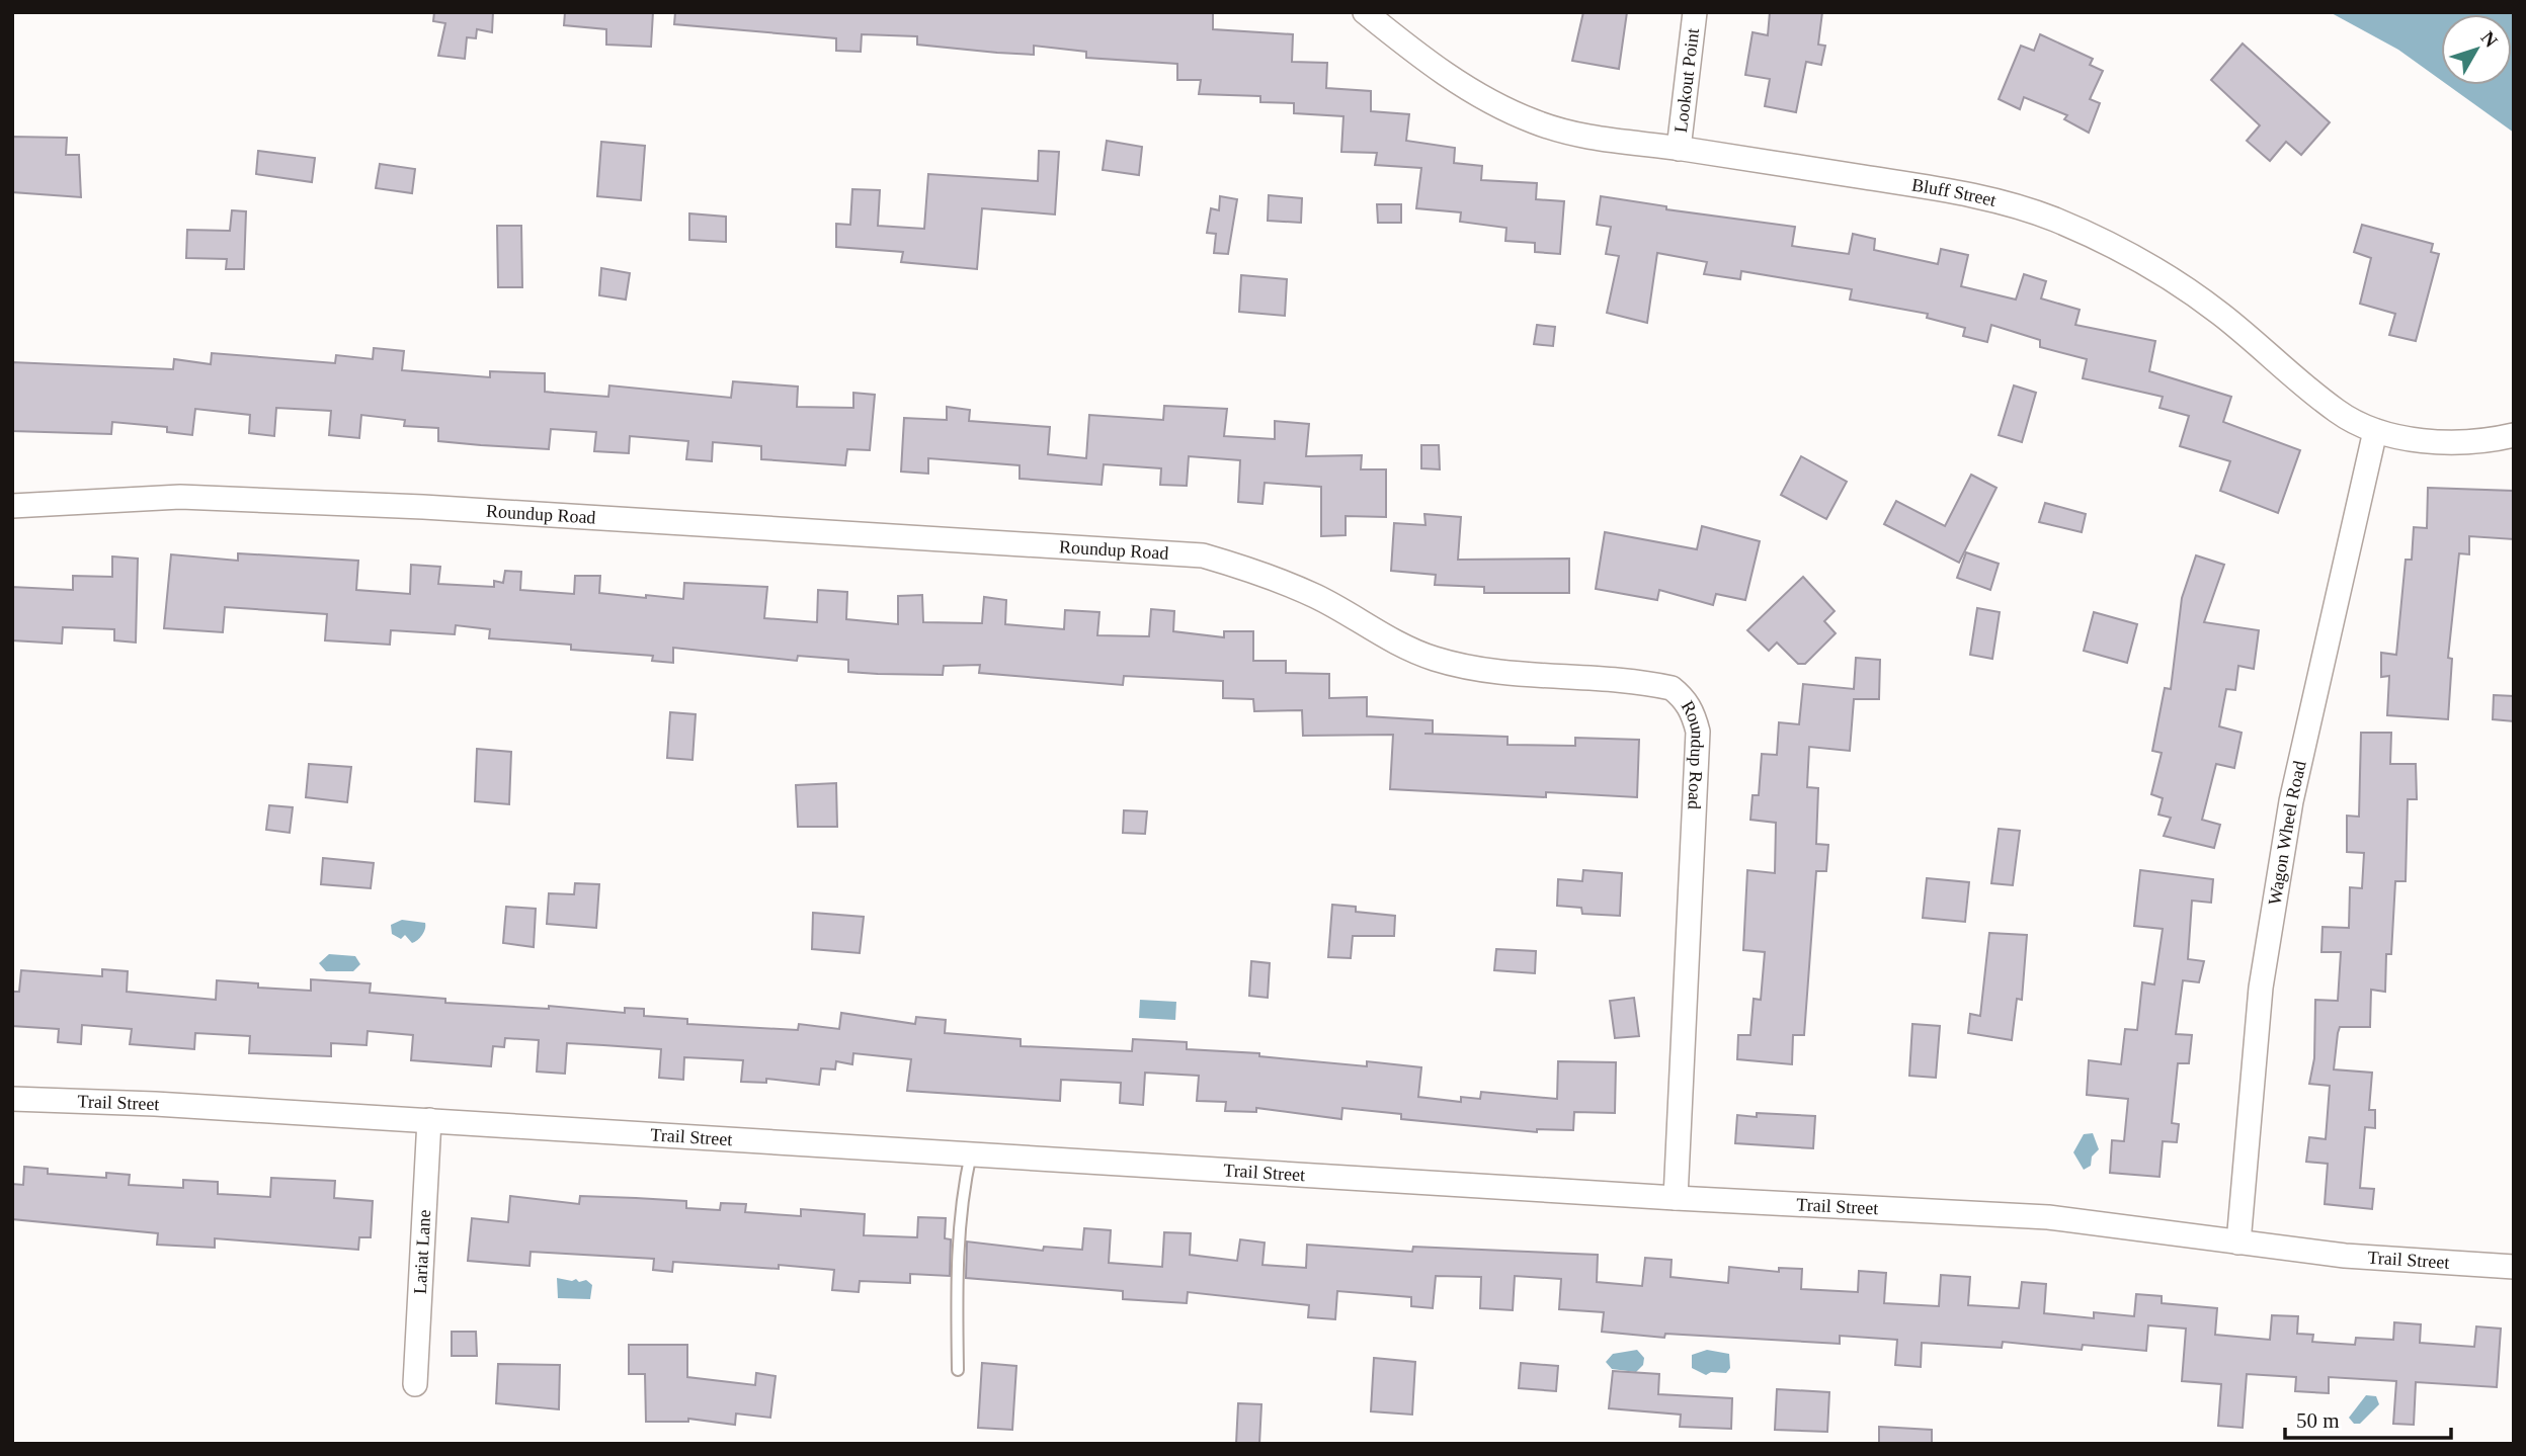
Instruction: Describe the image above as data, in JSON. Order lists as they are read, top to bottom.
{
  "streets": {
    "street": [
      "Lookout Point",
      "Bluff Street",
      "Roundup Road",
      "Wagon Wheel Road",
      "Trail Street",
      "Lariat Lane"
    ]
  },
  "crossings": [
    ["Lookout Point", "Bluff Street"],
    ["Bluff Street", "Wagon Wheel Road"],
    ["Roundup Road", "Trail Street"],
    ["Wagon Wheel Road", "Trail Street"],
    ["Trail Street", "Lariat Lane"]
  ],
  "scale_bar": "50 m",
  "north": "top right"
}
